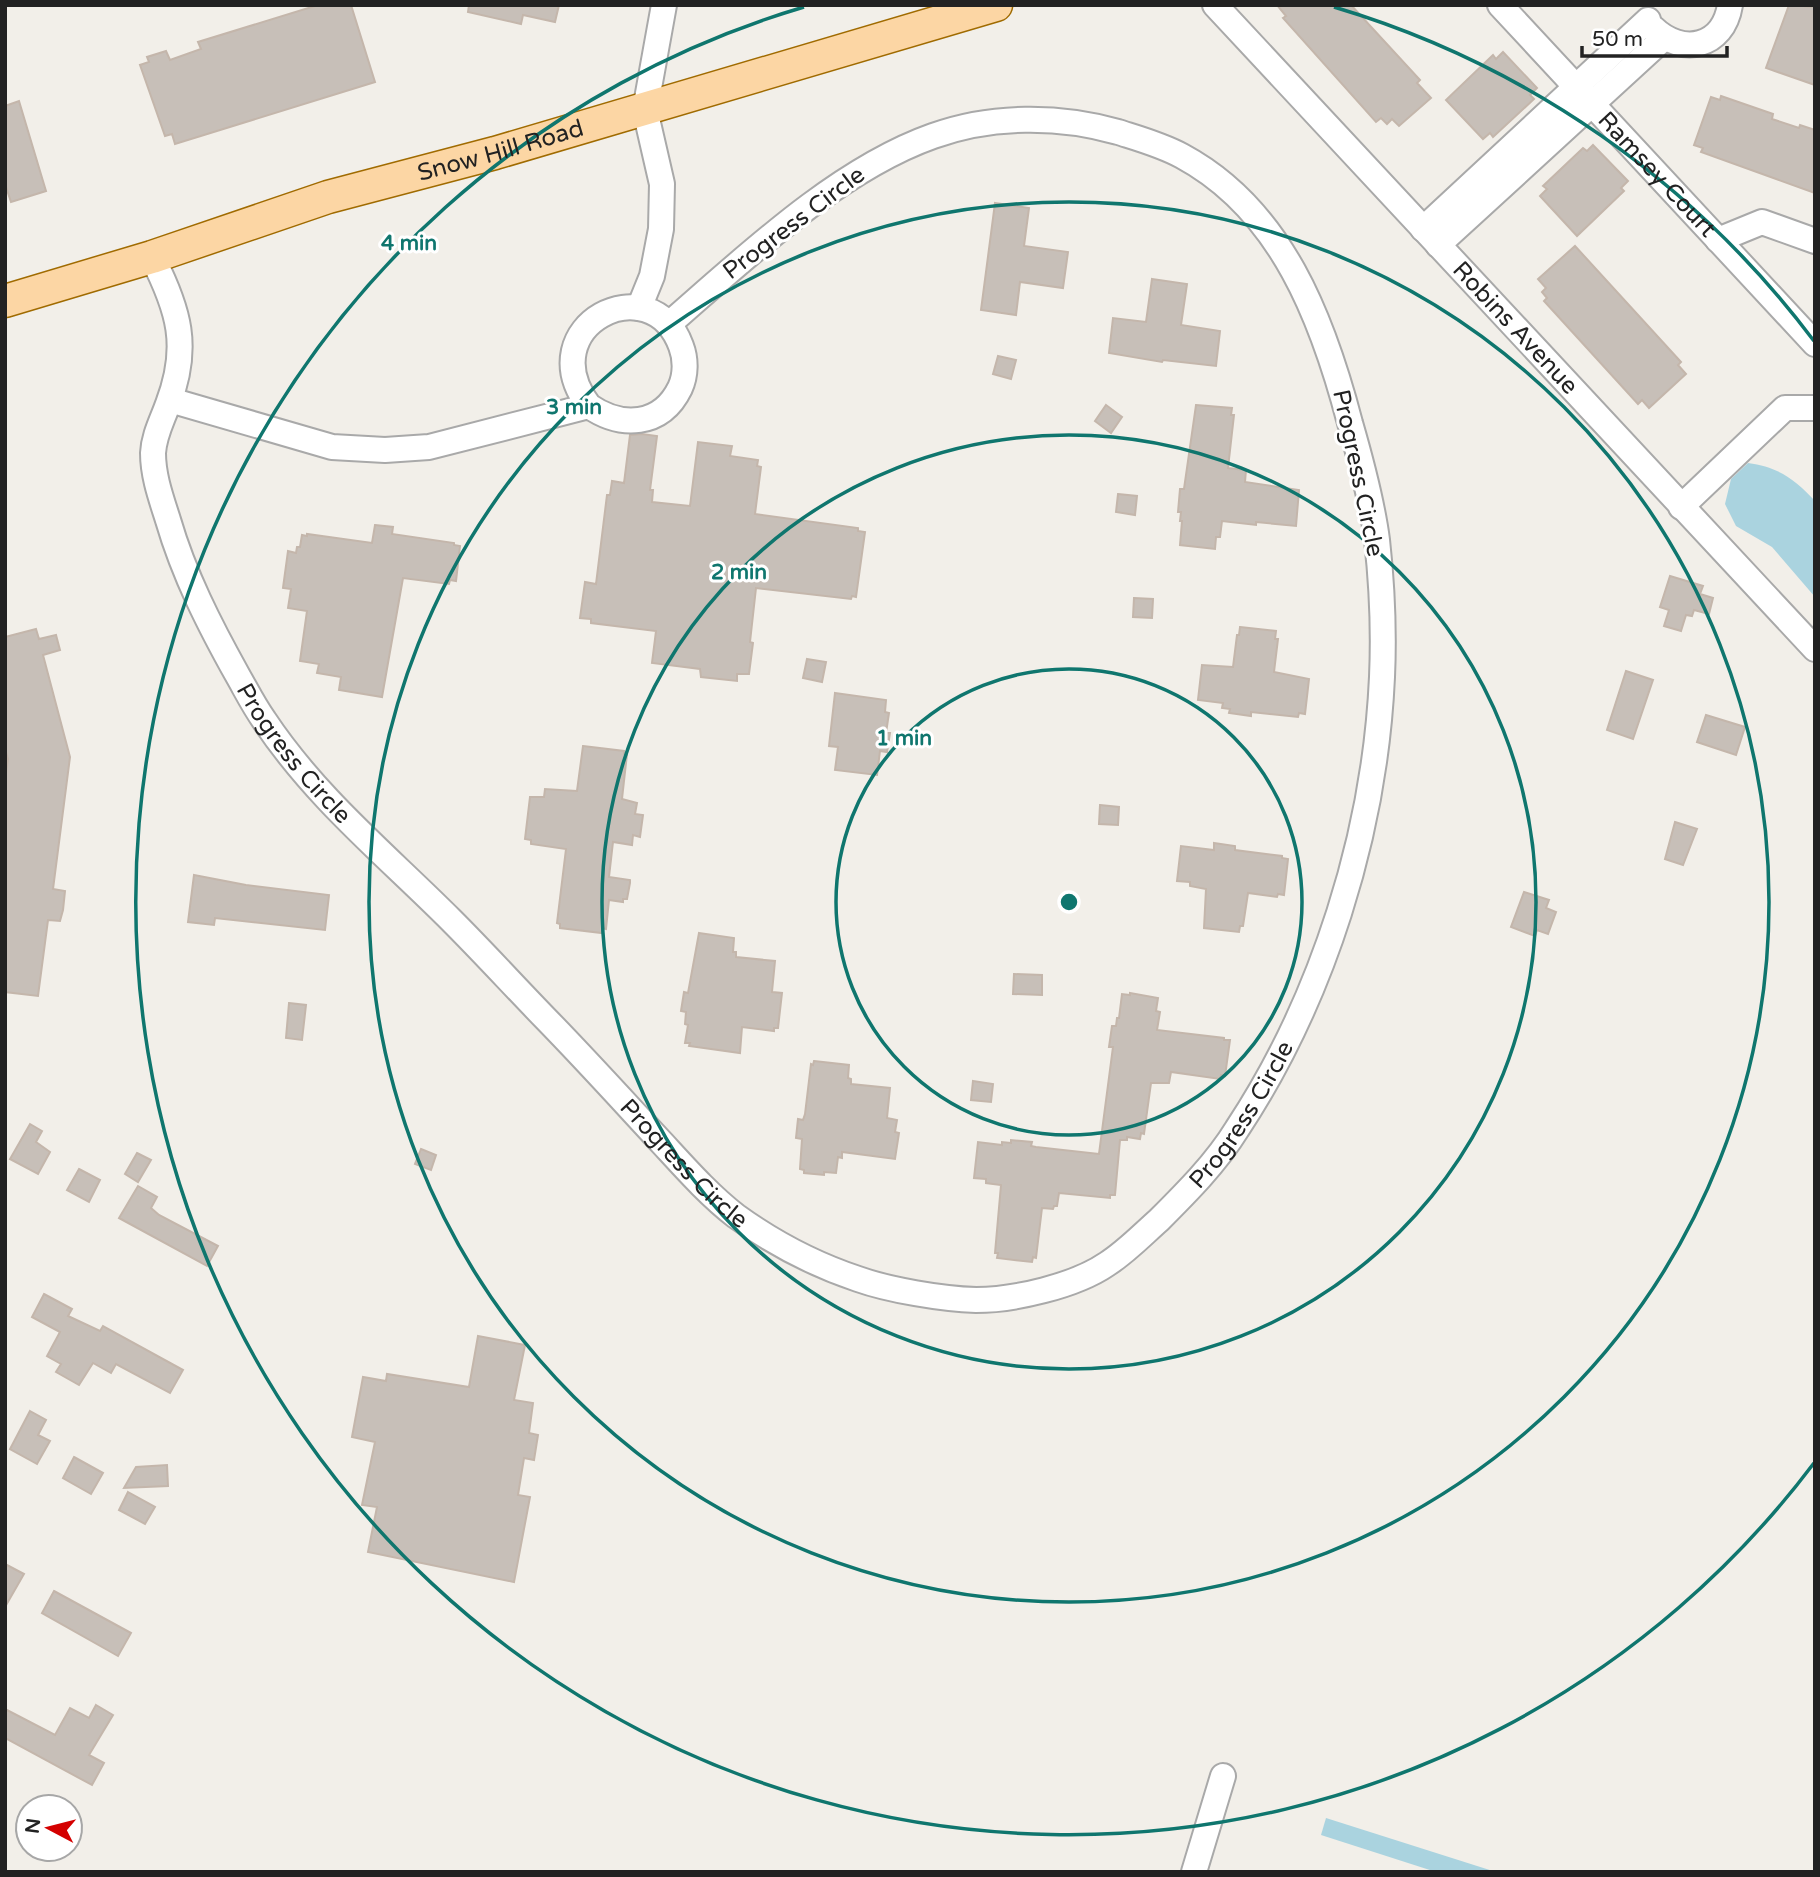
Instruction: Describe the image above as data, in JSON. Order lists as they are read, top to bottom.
{
  "streets": {
    "main road": ["Snow Hill Road"],
    "street": ["Ramsey Court", "Progress Circle", "Robins Avenue"]
  },
  "crossings": [
    ["Snow Hill Road", "Progress Circle"]
  ],
  "scale_bar": "50 m",
  "north": "left",
  "rings": [
    "4 min",
    "3 min",
    "2 min",
    "1 min"
  ]
}
